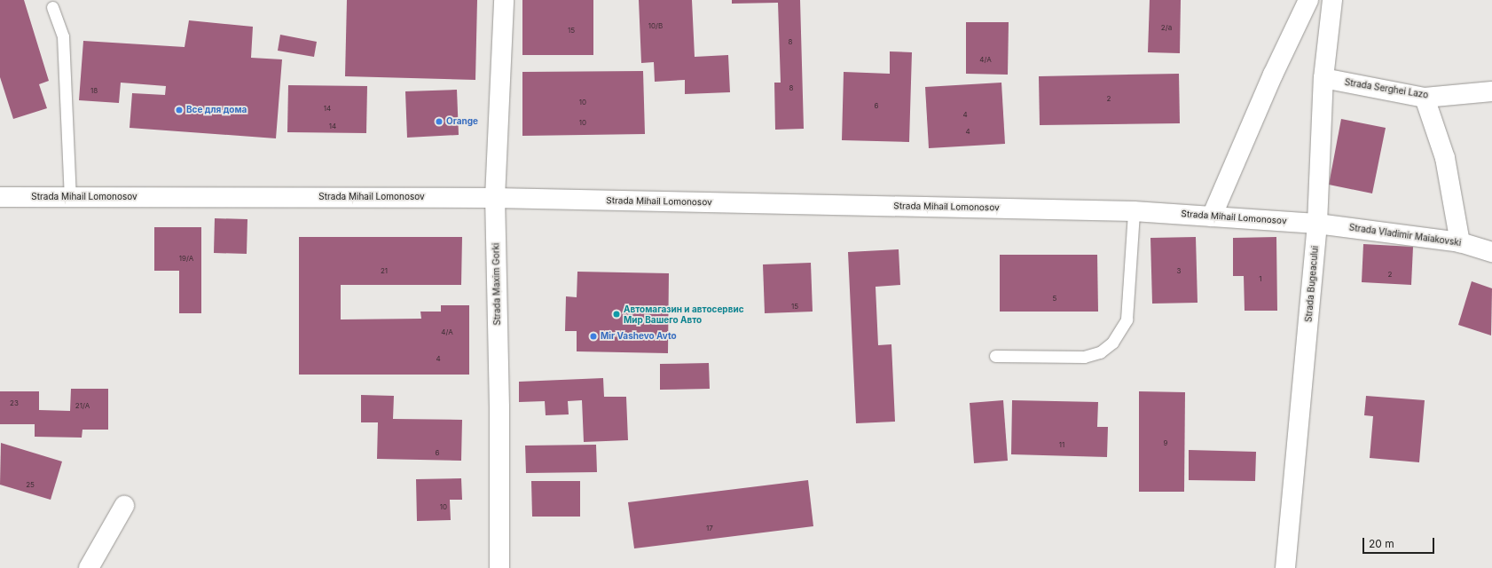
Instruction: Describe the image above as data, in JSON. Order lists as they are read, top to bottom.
{
  "streets": {
    "street": [
      "Strada Serghei Lazo",
      "Strada Mihail Lomonosov",
      "Strada Vladimir Maiakovski",
      "Strada Maxim Gorki",
      "Strada Bugeacului"
    ]
  },
  "crossings": [
    ["Strada Serghei Lazo", "Strada Bugeacului"],
    ["Strada Mihail Lomonosov", "Strada Vladimir Maiakovski"],
    ["Strada Mihail Lomonosov", "Strada Maxim Gorki"],
    ["Strada Mihail Lomonosov", "Strada Bugeacului"],
    ["Strada Vladimir Maiakovski", "Strada Bugeacului"]
  ],
  "places": [
    "Все для дома",
    "Orange",
    "Автомагазин и автосервис Мир Вашего Авто",
    "Mir Vashevo Avto"
  ],
  "house_numbers": [
    "10/B",
    "2/a",
    "15",
    "8",
    "4/A",
    "8",
    "18",
    "2",
    "10",
    "6",
    "14",
    "4",
    "10",
    "14",
    "4",
    "19/A",
    "21",
    "3",
    "2",
    "1",
    "5",
    "15",
    "4/A",
    "4",
    "23",
    "21/A",
    "9",
    "11",
    "6",
    "25",
    "10",
    "17"
  ],
  "scale_bar": "20 m"
}
